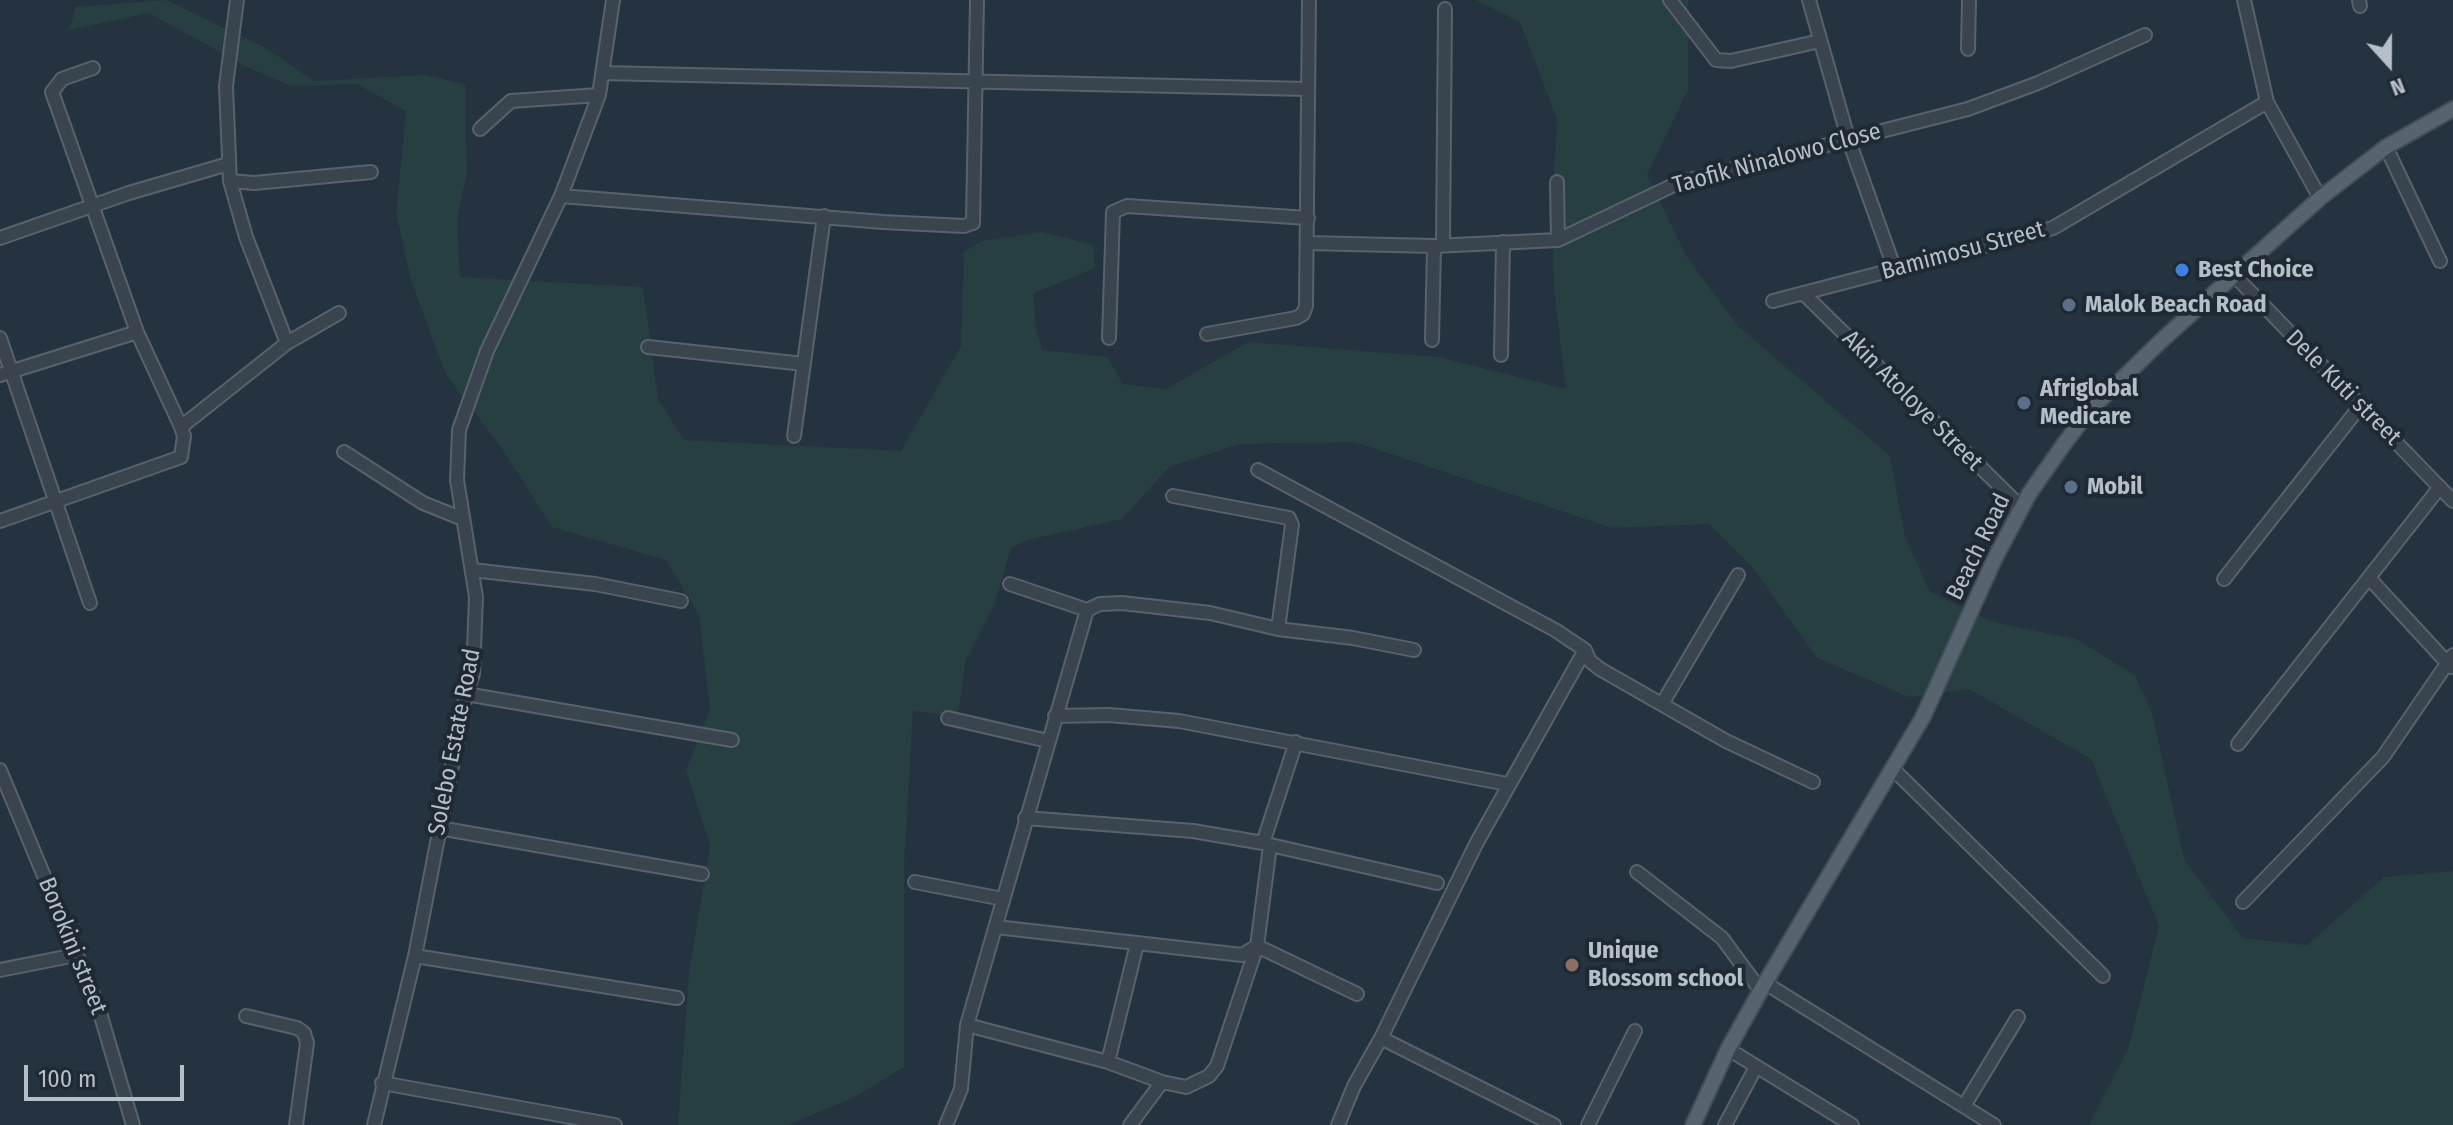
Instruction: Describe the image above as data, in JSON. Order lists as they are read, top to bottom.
{
  "streets": {
    "main road": ["Beach Road"],
    "street": [
      "Taofik Ninalowo Close",
      "Bamimosu Street",
      "Dele Kuti street",
      "Akin Atoloye Street",
      "Solebo Estate Road",
      "Borokini street"
    ]
  },
  "crossings": [
    ["Bamimosu Street", "Akin Atoloye Street"],
    ["Dele Kuti street", "Beach Road"],
    ["Akin Atoloye Street", "Beach Road"]
  ],
  "places": [
    "Best Choice",
    "Malok Beach Road",
    "Afriglobal Medicare",
    "Mobil",
    "Unique Blossom school"
  ],
  "scale_bar": "100 m",
  "north": "bottom"
}
